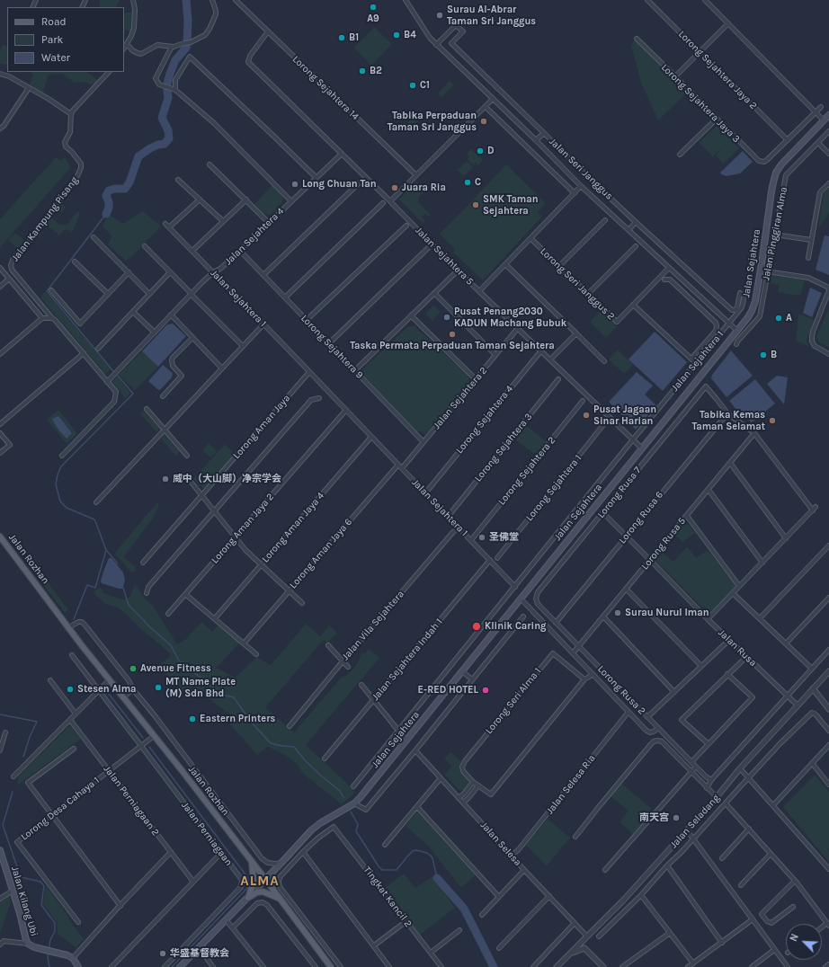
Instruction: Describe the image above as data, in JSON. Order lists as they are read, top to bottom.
{
  "streets": {
    "main road": ["Jalan Sejahtera", "Jalan Rozhan", "Jalan Kilang Ubi"],
    "street": [
      "Lorong Sejahtera Jaya 2",
      "Lorong Sejahtera 14",
      "Lorong Sejahtera Jaya 3",
      "Jalan Seri Janggus",
      "Jalan Kampung Pisang",
      "Jalan Pinggiran Alma",
      "Jalan Sejahtera 4",
      "Jalan Sejahtera 5",
      "Lorong Seri Janggus 2",
      "Jalan Sejahtera 1",
      "Lorong Sejahtera 9",
      "Jalan Sejahtera 2",
      "Lorong Sejahtera 4",
      "Lorong Aman Jaya",
      "Lorong Sejahtera 3",
      "Lorong Sejahtera 2",
      "Lorong Sejahtera 1",
      "Lorong Rusa 7",
      "Lorong Rusa 6",
      "Lorong Aman Jaya 4",
      "Lorong Aman Jaya 2",
      "Lorong Rusa 5",
      "Lorong Aman Jaya 6",
      "Jalan Vila Sejahtera",
      "Jalan Rusa",
      "Jalan Sejahtera Indah 1",
      "Lorong Rusa 2",
      "Lorong Seri Alma 1",
      "Jalan Selesa Ria",
      "Jalan Perniagaan 2",
      "Lorong Desa Cahaya 1",
      "Jalan Seladang",
      "Jalan Perniagaan",
      "Jalan Selesa",
      "Tingkat Kancil 2"
    ]
  },
  "crossings": [
    ["Lorong Sejahtera Jaya 2", "Lorong Sejahtera Jaya 3"],
    ["Lorong Sejahtera 14", "Jalan Sejahtera 5"],
    ["Jalan Seri Janggus", "Jalan Sejahtera"],
    ["Jalan Seri Janggus", "Lorong Seri Janggus 2"],
    ["Jalan Seri Janggus", "Jalan Sejahtera 1"],
    ["Jalan Sejahtera 4", "Jalan Sejahtera 5"],
    ["Jalan Sejahtera 4", "Jalan Sejahtera 1"],
    ["Jalan Sejahtera 4", "Lorong Sejahtera 9"],
    ["Jalan Sejahtera 5", "Jalan Sejahtera"],
    ["Jalan Sejahtera 5", "Jalan Sejahtera 1"],
    ["Jalan Sejahtera 5", "Jalan Sejahtera 2"],
    ["Jalan Sejahtera 5", "Lorong Sejahtera 4"],
    ["Jalan Sejahtera 5", "Lorong Sejahtera 1"],
    ["Jalan Sejahtera", "Jalan Rozhan"],
    ["Jalan Sejahtera 1", "Jalan Sejahtera 2"],
    ["Jalan Sejahtera 1", "Lorong Aman Jaya"],
    ["Jalan Sejahtera 1", "Lorong Sejahtera 3"],
    ["Jalan Sejahtera 1", "Lorong Sejahtera 2"],
    ["Jalan Sejahtera 1", "Lorong Aman Jaya 4"],
    ["Jalan Sejahtera 1", "Lorong Aman Jaya 2"],
    ["Jalan Sejahtera 1", "Lorong Aman Jaya 6"],
    ["Jalan Sejahtera 1", "Jalan Vila Sejahtera"],
    ["Jalan Sejahtera 1", "Jalan Sejahtera Indah 1"],
    ["Lorong Sejahtera 9", "Jalan Sejahtera 2"],
    ["Lorong Rusa 7", "Lorong Rusa 6"],
    ["Lorong Rusa 7", "Jalan Rusa"],
    ["Lorong Rusa 7", "Lorong Rusa 2"],
    ["Lorong Rusa 6", "Jalan Rusa"],
    ["Lorong Rusa 6", "Lorong Rusa 2"],
    ["Lorong Rusa 5", "Jalan Rusa"],
    ["Lorong Rusa 5", "Lorong Rusa 2"],
    ["Jalan Rozhan", "Lorong Desa Cahaya 1"],
    ["Jalan Rusa", "Jalan Seladang"],
    ["Lorong Rusa 2", "Jalan Seladang"],
    ["Jalan Selesa Ria", "Jalan Selesa"],
    ["Jalan Perniagaan 2", "Lorong Desa Cahaya 1"],
    ["Lorong Desa Cahaya 1", "Jalan Perniagaan"],
    ["Jalan Seladang", "Jalan Selesa"]
  ],
  "districts": ["ALMA"],
  "places": [
    "A9",
    "Surau Al-Abrar Taman Sri Janggus",
    "B4",
    "B1",
    "B2",
    "C1",
    "Tabika Perpaduan Taman Sri Janggus",
    "D",
    "C",
    "Long Chuan Tan",
    "Juara Ria",
    "SMK Taman Sejahtera",
    "Pusat Penang2030 KADUN Machang Bubuk",
    "A",
    "Taska Permata Perpaduan Taman Sejahtera",
    "B",
    "Pusat Jagaan Sinar Harian",
    "Tabika Kemas Taman Selamat",
    "威中（大山脚）净宗学会",
    "圣佛堂",
    "Surau Nurul Iman",
    "Klinik Caring",
    "Avenue Fitness",
    "MT Name Plate (M) Sdn Bhd",
    "Stesen Alma",
    "E-RED HOTEL",
    "Eastern Printers",
    "南天宫",
    "华盛基督教会"
  ],
  "legend": ["Road", "Park", "Water"],
  "north": "top left"
}
